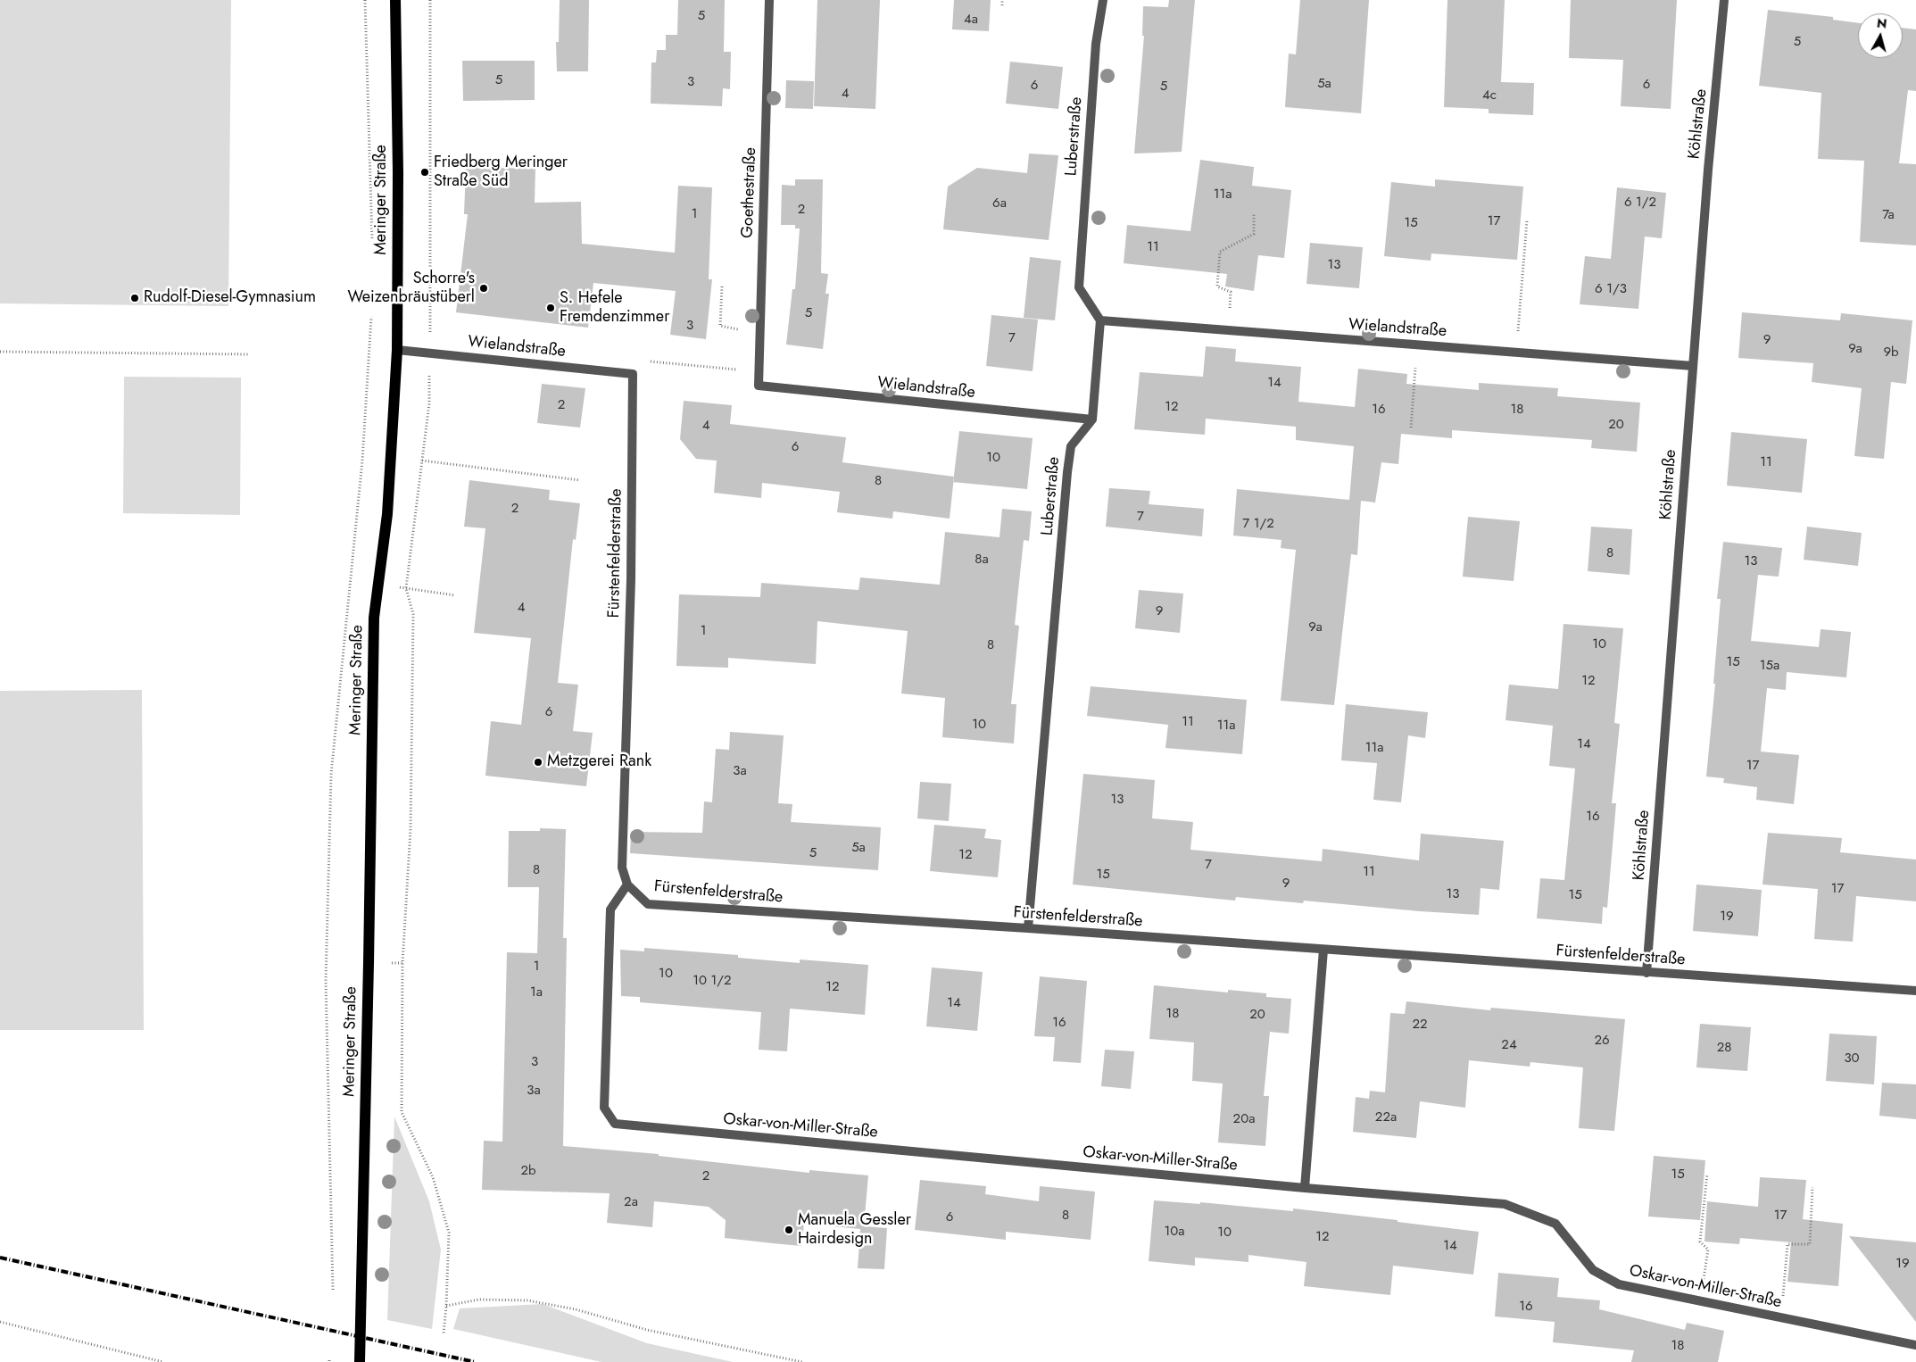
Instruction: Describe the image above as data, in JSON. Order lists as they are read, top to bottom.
{
  "streets": {
    "main road": ["Meringer Straße"],
    "street": [
      "Köhlstraße",
      "Luberstraße",
      "Goethestraße",
      "Wielandstraße",
      "Fürstenfelderstraße",
      "Oskar-von-Miller-Straße"
    ]
  },
  "crossings": [
    ["Köhlstraße", "Wielandstraße"],
    ["Köhlstraße", "Fürstenfelderstraße"],
    ["Luberstraße", "Wielandstraße"],
    ["Luberstraße", "Fürstenfelderstraße"],
    ["Goethestraße", "Wielandstraße"],
    ["Meringer Straße", "Wielandstraße"],
    ["Wielandstraße", "Fürstenfelderstraße"],
    ["Fürstenfelderstraße", "Oskar-von-Miller-Straße"]
  ],
  "places": [
    "Friedberg Meringer Straße Süd",
    "Schorre's Weizenbräustüberl",
    "Rudolf-Diesel-Gymnasium",
    "S. Hefele Fremdenzimmer",
    "Metzgerei Rank",
    "Manuela Gessler Hairdesign"
  ],
  "house_numbers": [
    "5",
    "4a",
    "5",
    "5",
    "3",
    "5a",
    "6",
    "6",
    "5",
    "4",
    "4c",
    "11a",
    "6 1/2",
    "6a",
    "2",
    "1",
    "7a",
    "17",
    "15",
    "11",
    "13",
    "6 1/3",
    "5",
    "3",
    "7",
    "9",
    "9a",
    "9b",
    "14",
    "2",
    "12",
    "16",
    "18",
    "20",
    "4",
    "6",
    "10",
    "11",
    "8",
    "2",
    "7",
    "7 1/2",
    "8",
    "8a",
    "13",
    "4",
    "9",
    "9a",
    "1",
    "10",
    "8",
    "15",
    "15a",
    "12",
    "6",
    "11",
    "10",
    "11a",
    "14",
    "11a",
    "17",
    "3a",
    "13",
    "16",
    "5a",
    "5",
    "12",
    "7",
    "8",
    "11",
    "15",
    "9",
    "17",
    "13",
    "15",
    "19",
    "1",
    "10",
    "10 1/2",
    "12",
    "1a",
    "14",
    "18",
    "20",
    "16",
    "22",
    "26",
    "24",
    "28",
    "30",
    "3",
    "3a",
    "22a",
    "20a",
    "2b",
    "15",
    "2",
    "2a",
    "8",
    "17",
    "6",
    "10a",
    "10",
    "12",
    "14",
    "19",
    "16",
    "18"
  ],
  "north": "top"
}
